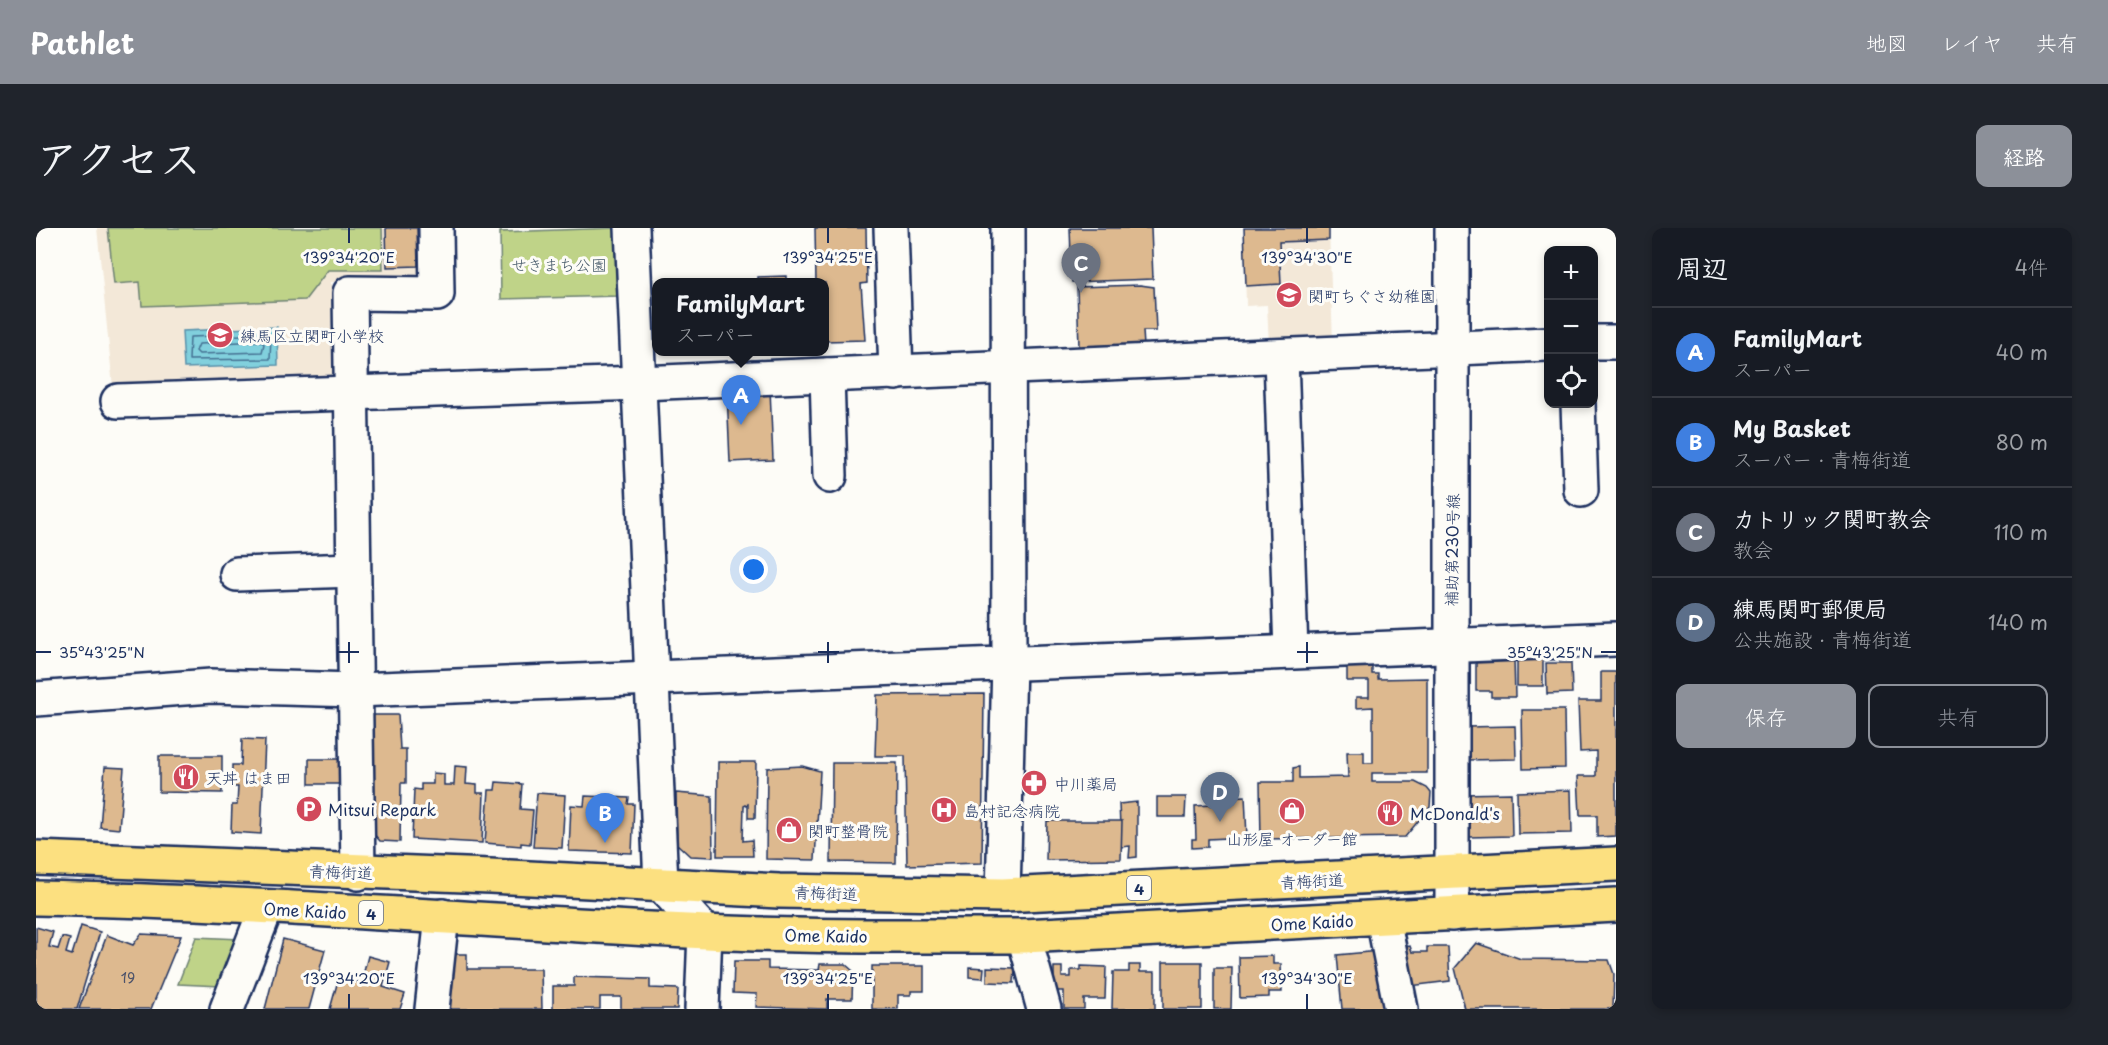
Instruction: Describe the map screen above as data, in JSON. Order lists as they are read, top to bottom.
{
  "streets": {
    "main road": ["青梅街道", "4", "Ome Kaido"],
    "street": ["補助第230号線"]
  },
  "crossings": [
    ["補助第230号線", "青梅街道"],
    ["補助第230号線", "Ome Kaido"]
  ],
  "parks": ["せきまち公園"],
  "places": {
    "school or university": ["関町ちぐさ幼稚園", "練馬区立関町小学校"],
    "restaurant": ["天丼 はま田", "McDonald's"],
    "pharmacy": ["中川薬局"],
    "parking": ["Mitsui Repark"],
    "hospital": ["島村記念病院"],
    "shop": ["山形屋 オーダー館", "関町整骨院"]
  },
  "house_numbers": ["19"],
  "page": {
    "header": "Pathlet",
    "nav": ["地図", "レイヤ", "共有"],
    "title": "アクセス",
    "buttons": [
      "経路",
      ["保存", "共有"]
    ],
    "heading": ["周辺", "4件"],
    "pins": [
      "C",
      "A",
      "D",
      "B"
    ],
    "map_buttons": ["+", "−"],
    "popup": ["FamilyMart", "スーパー"],
    "list": [
      {
        "mark": "A",
        "name": "FamilyMart",
        "note": "スーパー",
        "value": "40 m"
      },
      {
        "mark": "B",
        "name": "My Basket",
        "note": "スーパー · 青梅街道",
        "value": "80 m"
      },
      {
        "mark": "C",
        "name": "カトリック関町教会",
        "note": "教会",
        "value": "110 m"
      },
      {
        "mark": "D",
        "name": "練馬関町郵便局",
        "note": "公共施設 · 青梅街道",
        "value": "140 m"
      }
    ]
  },
  "coordinates": [
    "139°34'20\"E",
    "139°34'25\"E",
    "139°34'30\"E",
    "35°43'25\"N"
  ]
}
